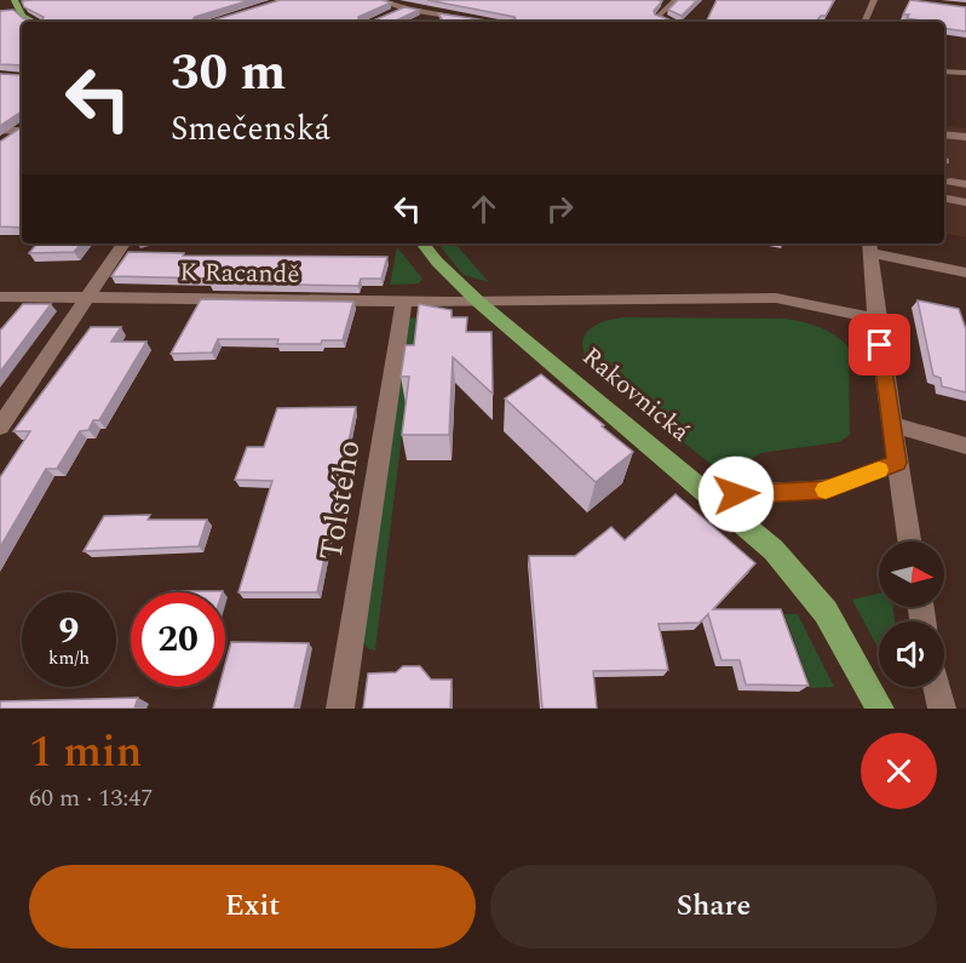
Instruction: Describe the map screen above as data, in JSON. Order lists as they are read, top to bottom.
{
  "streets": {
    "main road": ["Rakovnická"],
    "street": ["K Racandě", "Tolstého"]
  },
  "crossings": [
    ["K Racandě", "Rakovnická"],
    ["K Racandě", "Tolstého"]
  ],
  "north": "right",
  "page": {
    "turn": ["30 m", "Smečenská"],
    "speed": "9 km/h",
    "limit": "20",
    "heading": ["1 min", "60 m · 13:47"],
    "buttons": ["Exit", "Share"]
  }
}
